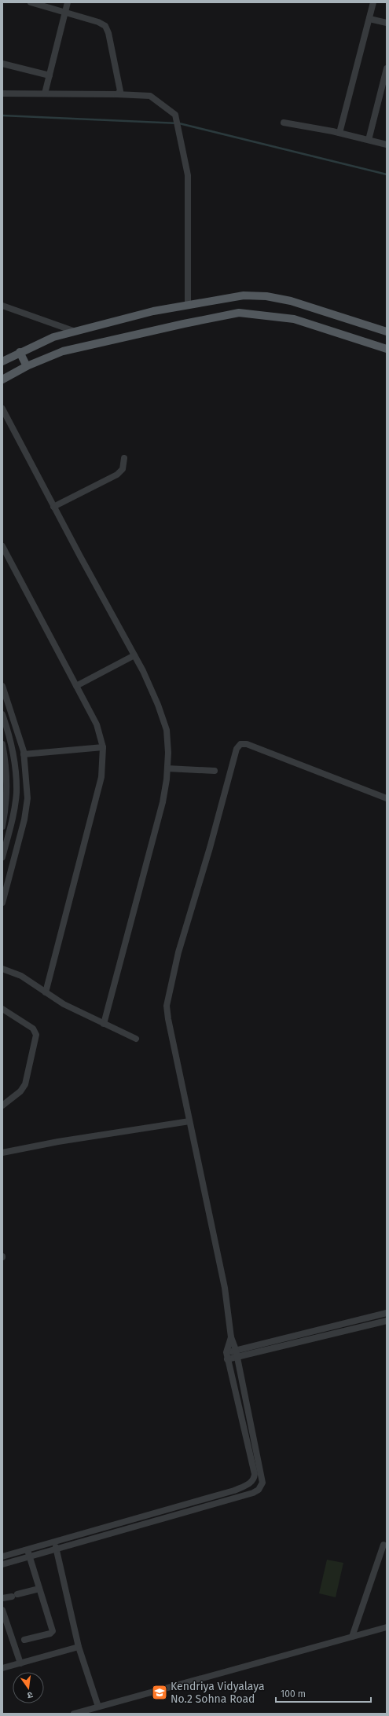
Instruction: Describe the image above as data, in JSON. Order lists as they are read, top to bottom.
{
  "places": {
    "school or university": ["Kendriya Vidyalaya No.2 Sohna Road"]
  },
  "scale_bar": "100 m",
  "north": "bottom"
}
